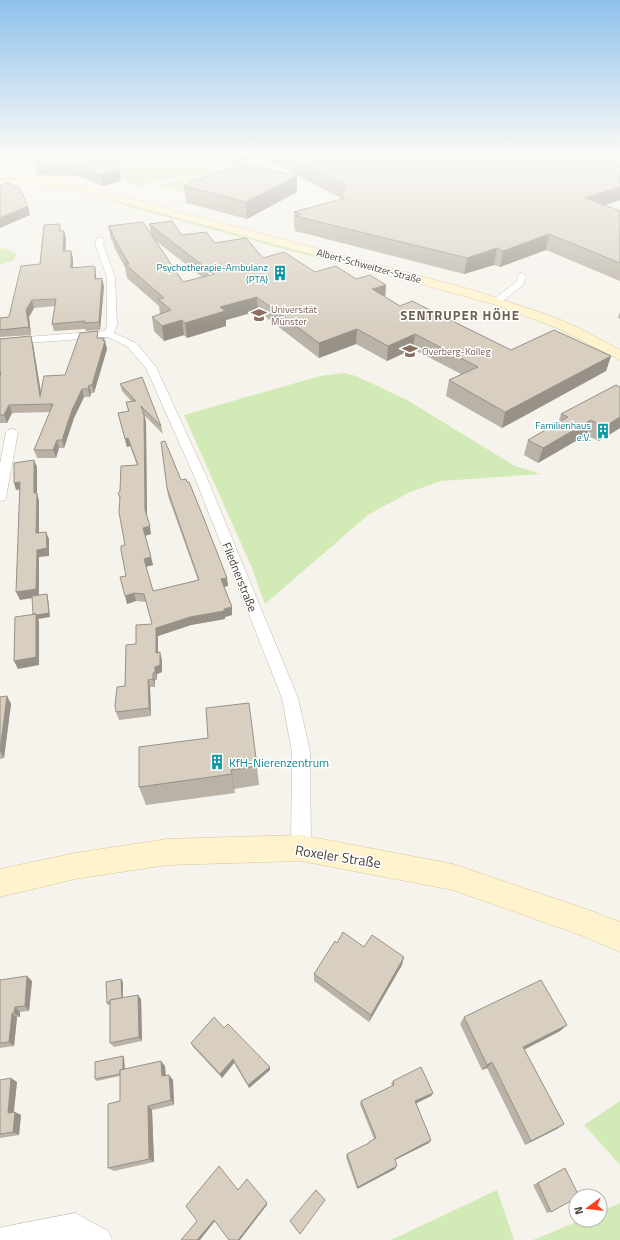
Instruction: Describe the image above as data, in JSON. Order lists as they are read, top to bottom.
{
  "streets": {
    "street": ["Albert-Schweitzer-Straße", "Fliednerstraße", "Roxeler Straße"]
  },
  "crossings": [
    ["Fliednerstraße", "Roxeler Straße"]
  ],
  "districts": ["SENTRUPER HÖHE"],
  "places": {
    "building": ["Psychotherapie-Ambulanz (PTA)", "Familienhaus e.V.", "KfH-Nierenzentrum"],
    "school or university": ["Universität Münster", "Overberg-Kolleg"]
  },
  "north": "left"
}
